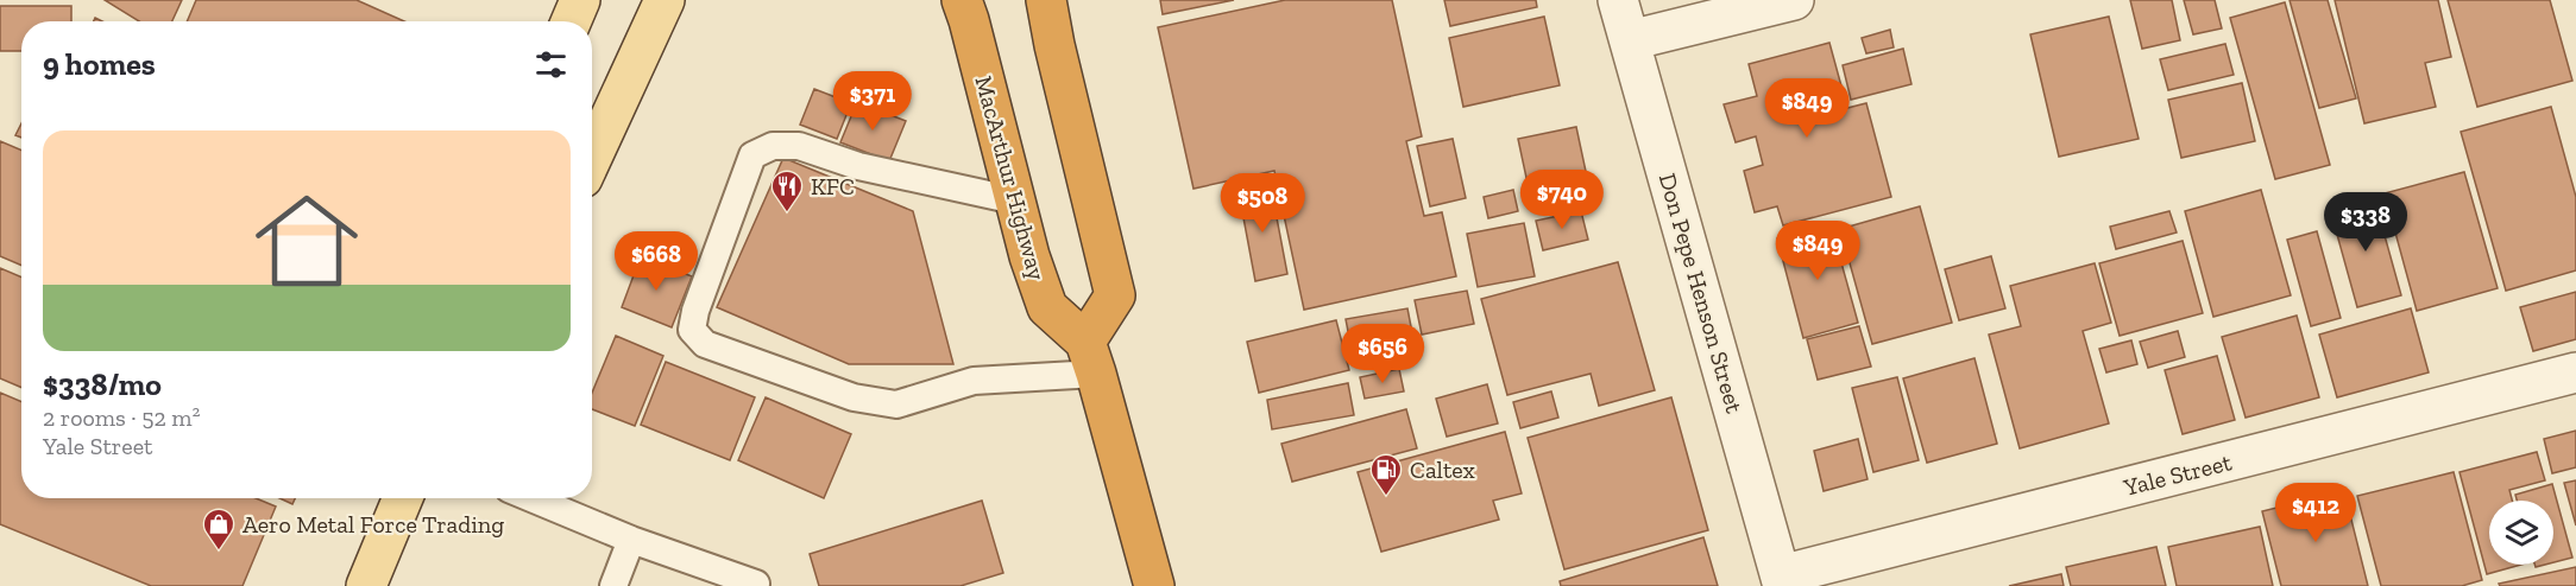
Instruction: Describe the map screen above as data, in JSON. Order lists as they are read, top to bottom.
{
  "streets": {
    "highway": ["MacArthur Highway"],
    "street": ["Don Pepe Henson Street", "Yale Street"]
  },
  "crossings": [
    ["Don Pepe Henson Street", "Yale Street"]
  ],
  "places": {
    "restaurant": ["KFC"],
    "fuel station": ["Caltex"],
    "shop": ["Aero Metal Force Trading"]
  },
  "page": {
    "heading": "9 homes",
    "price": [
      "$371",
      "$849",
      "$740",
      "$508",
      "$338",
      "$849",
      "$668",
      "$656",
      "$412"
    ],
    "list": [
      {
        "name": "$338/mo",
        "note": "2 rooms · 52 m² · Yale Street"
      }
    ]
  }
}
